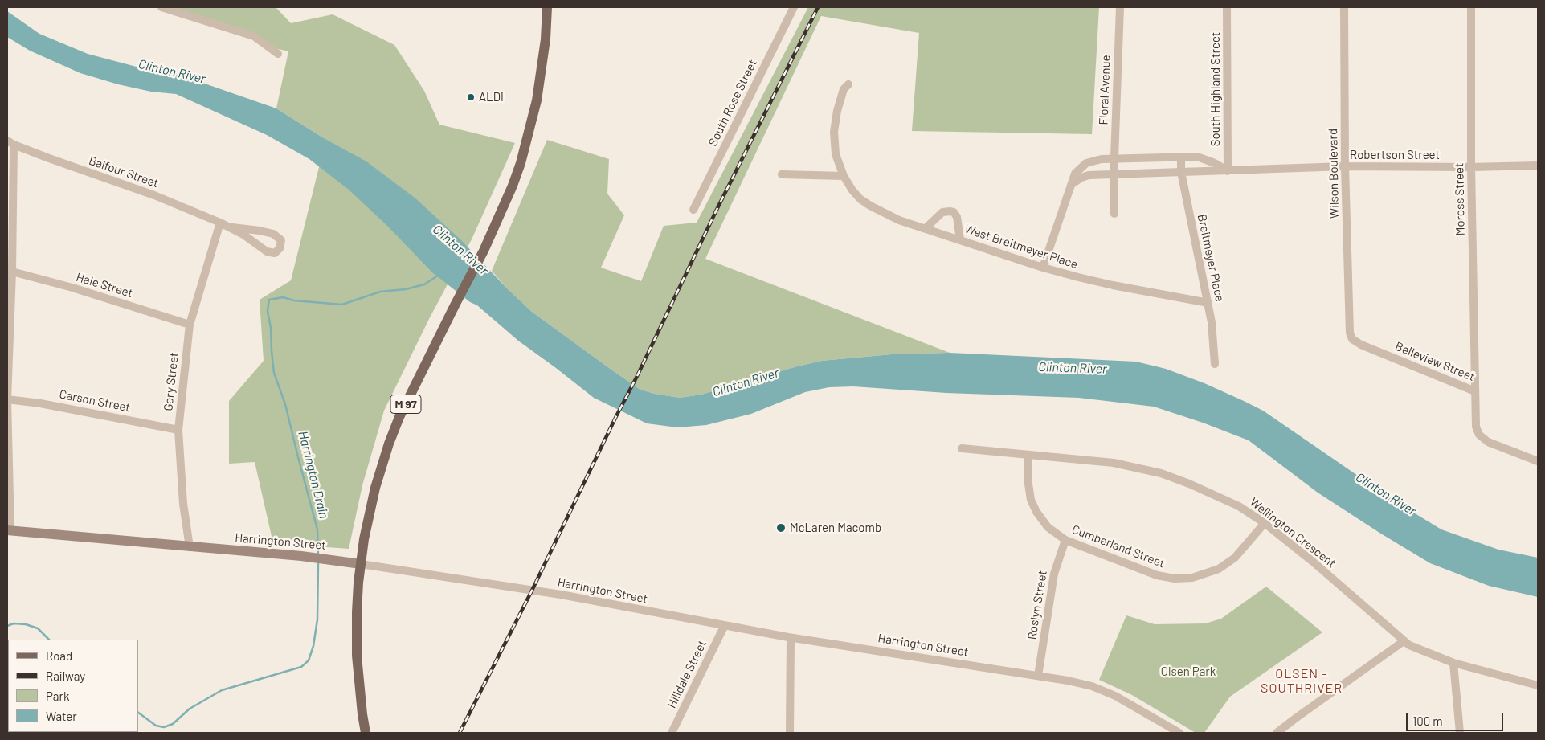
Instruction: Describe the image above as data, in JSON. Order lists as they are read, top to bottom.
{
  "streets": {
    "main road": ["M 97"],
    "street": [
      "South Highland Street",
      "Floral Avenue",
      "South Rose Street",
      "Robertson Street",
      "Balfour Street",
      "Wilson Boulevard",
      "Moross Street",
      "West Breitmeyer Place",
      "Breitmeyer Place",
      "Hale Street",
      "Belleview Street",
      "Gary Street",
      "Carson Street",
      "Wellington Crescent",
      "Harrington Street",
      "Cumberland Street",
      "Roslyn Street",
      "Hilldale Street"
    ]
  },
  "crossings": [
    ["South Highland Street", "Robertson Street"],
    ["Floral Avenue", "Robertson Street"],
    ["Robertson Street", "Wilson Boulevard"],
    ["Robertson Street", "Moross Street"],
    ["Robertson Street", "Breitmeyer Place"],
    ["Balfour Street", "Gary Street"],
    ["Wilson Boulevard", "Belleview Street"],
    ["Moross Street", "Belleview Street"],
    ["West Breitmeyer Place", "Breitmeyer Place"],
    ["Hale Street", "Gary Street"],
    ["Gary Street", "Carson Street"],
    ["Gary Street", "Harrington Street"],
    ["M 97", "Harrington Street"],
    ["Wellington Crescent", "Cumberland Street"],
    ["Harrington Street", "Roslyn Street"],
    ["Harrington Street", "Hilldale Street"],
    ["Cumberland Street", "Roslyn Street"]
  ],
  "districts": ["OLSEN - SOUTHRIVER"],
  "water": ["Clinton River", "Harrington Drain"],
  "parks": ["Olsen Park"],
  "places": ["ALDI", "McLaren Macomb"],
  "legend": [
    "Road",
    "Railway",
    "Park",
    "Water"
  ],
  "scale_bar": "100 m"
}
